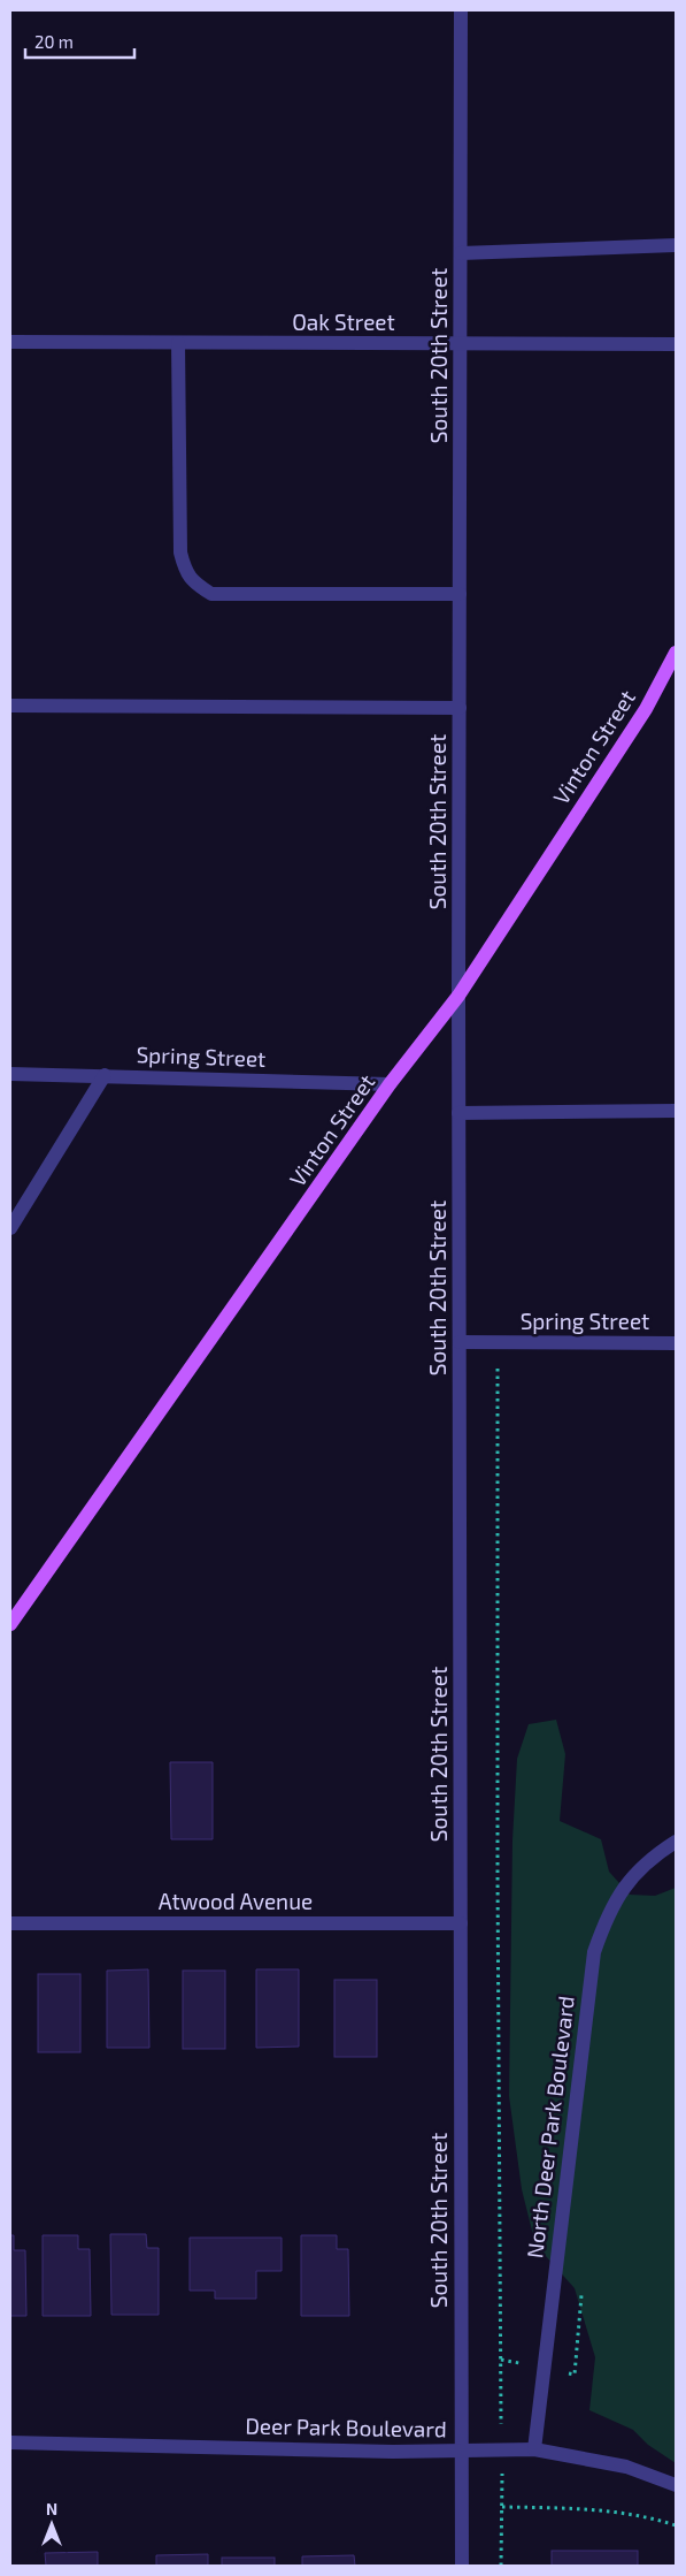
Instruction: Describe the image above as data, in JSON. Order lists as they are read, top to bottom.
{
  "streets": {
    "main road": ["Vinton Street"],
    "street": [
      "Oak Street",
      "South 20th Street",
      "Spring Street",
      "Atwood Avenue",
      "North Deer Park Boulevard",
      "Deer Park Boulevard"
    ]
  },
  "crossings": [
    ["Oak Street", "South 20th Street"],
    ["South 20th Street", "Vinton Street"],
    ["South 20th Street", "Spring Street"],
    ["South 20th Street", "Atwood Avenue"],
    ["South 20th Street", "Deer Park Boulevard"],
    ["Vinton Street", "Spring Street"],
    ["North Deer Park Boulevard", "Deer Park Boulevard"]
  ],
  "scale_bar": "20 m",
  "north": "top"
}
